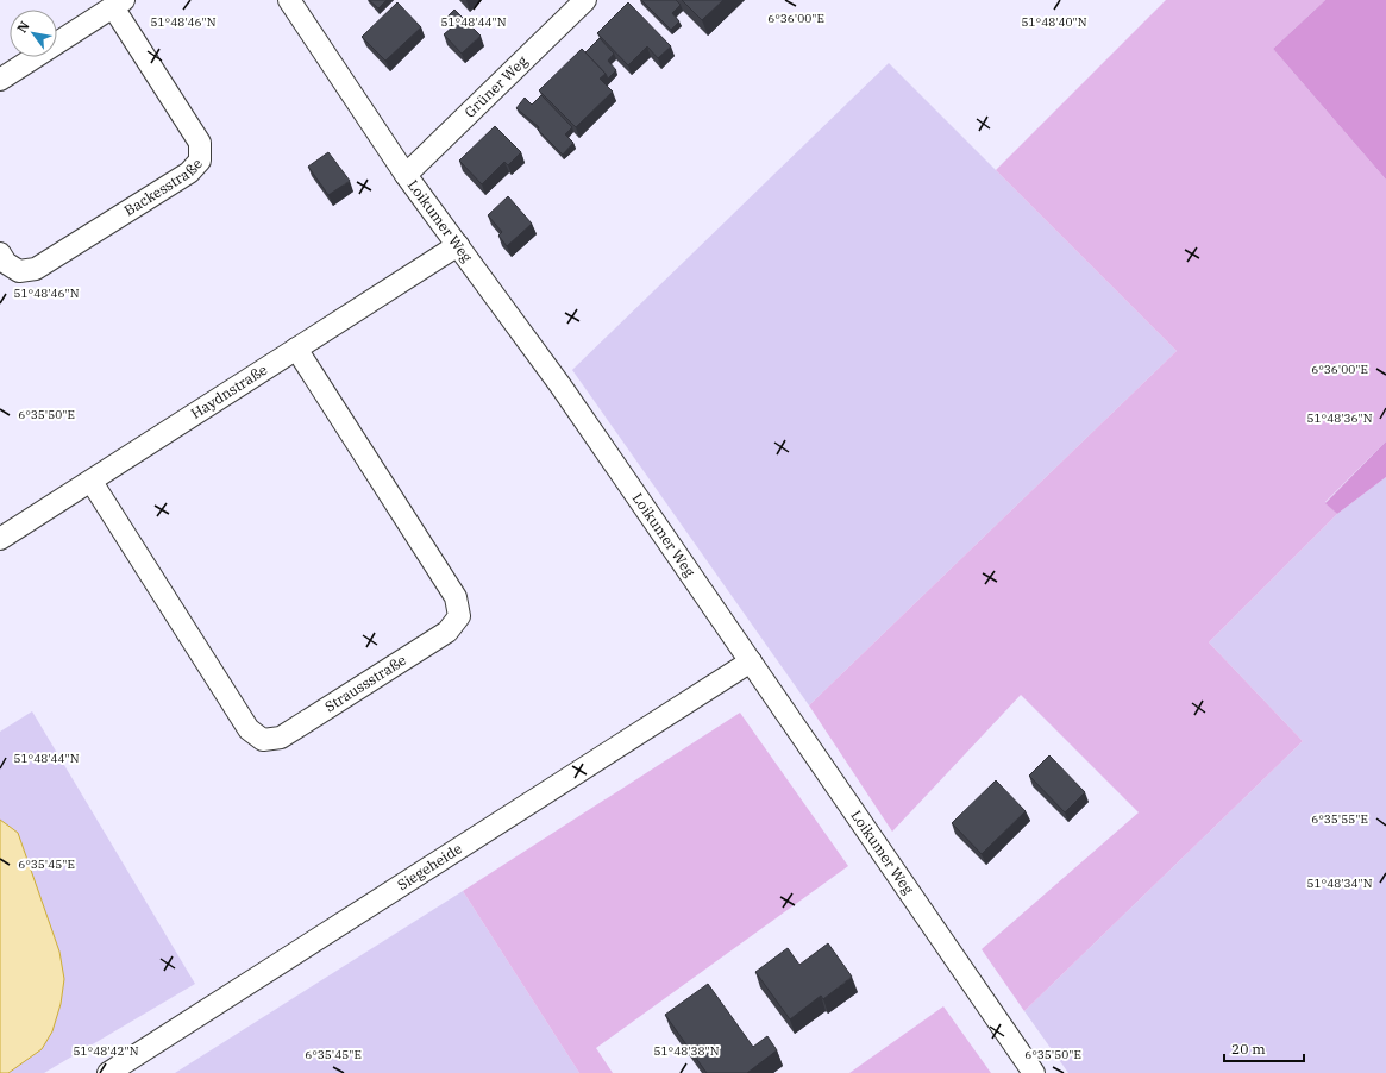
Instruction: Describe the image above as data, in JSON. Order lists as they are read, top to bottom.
{
  "streets": {
    "street": [
      "Grüner Weg",
      "Backesstraße",
      "Loikumer Weg",
      "Haydnstraße",
      "Straussstraße",
      "Siegeheide"
    ]
  },
  "crossings": [
    ["Grüner Weg", "Loikumer Weg"],
    ["Loikumer Weg", "Haydnstraße"],
    ["Loikumer Weg", "Siegeheide"],
    ["Haydnstraße", "Straussstraße"]
  ],
  "scale_bar": "20 m",
  "north": "top left",
  "coordinates": [
    "6°36'00\"E",
    "51°48'46\"N",
    "51°48'44\"N",
    "51°48'40\"N",
    "6°35'50\"E",
    "51°48'36\"N",
    "6°35'55\"E",
    "6°35'45\"E",
    "51°48'34\"N",
    "51°48'42\"N",
    "51°48'38\"N"
  ]
}
